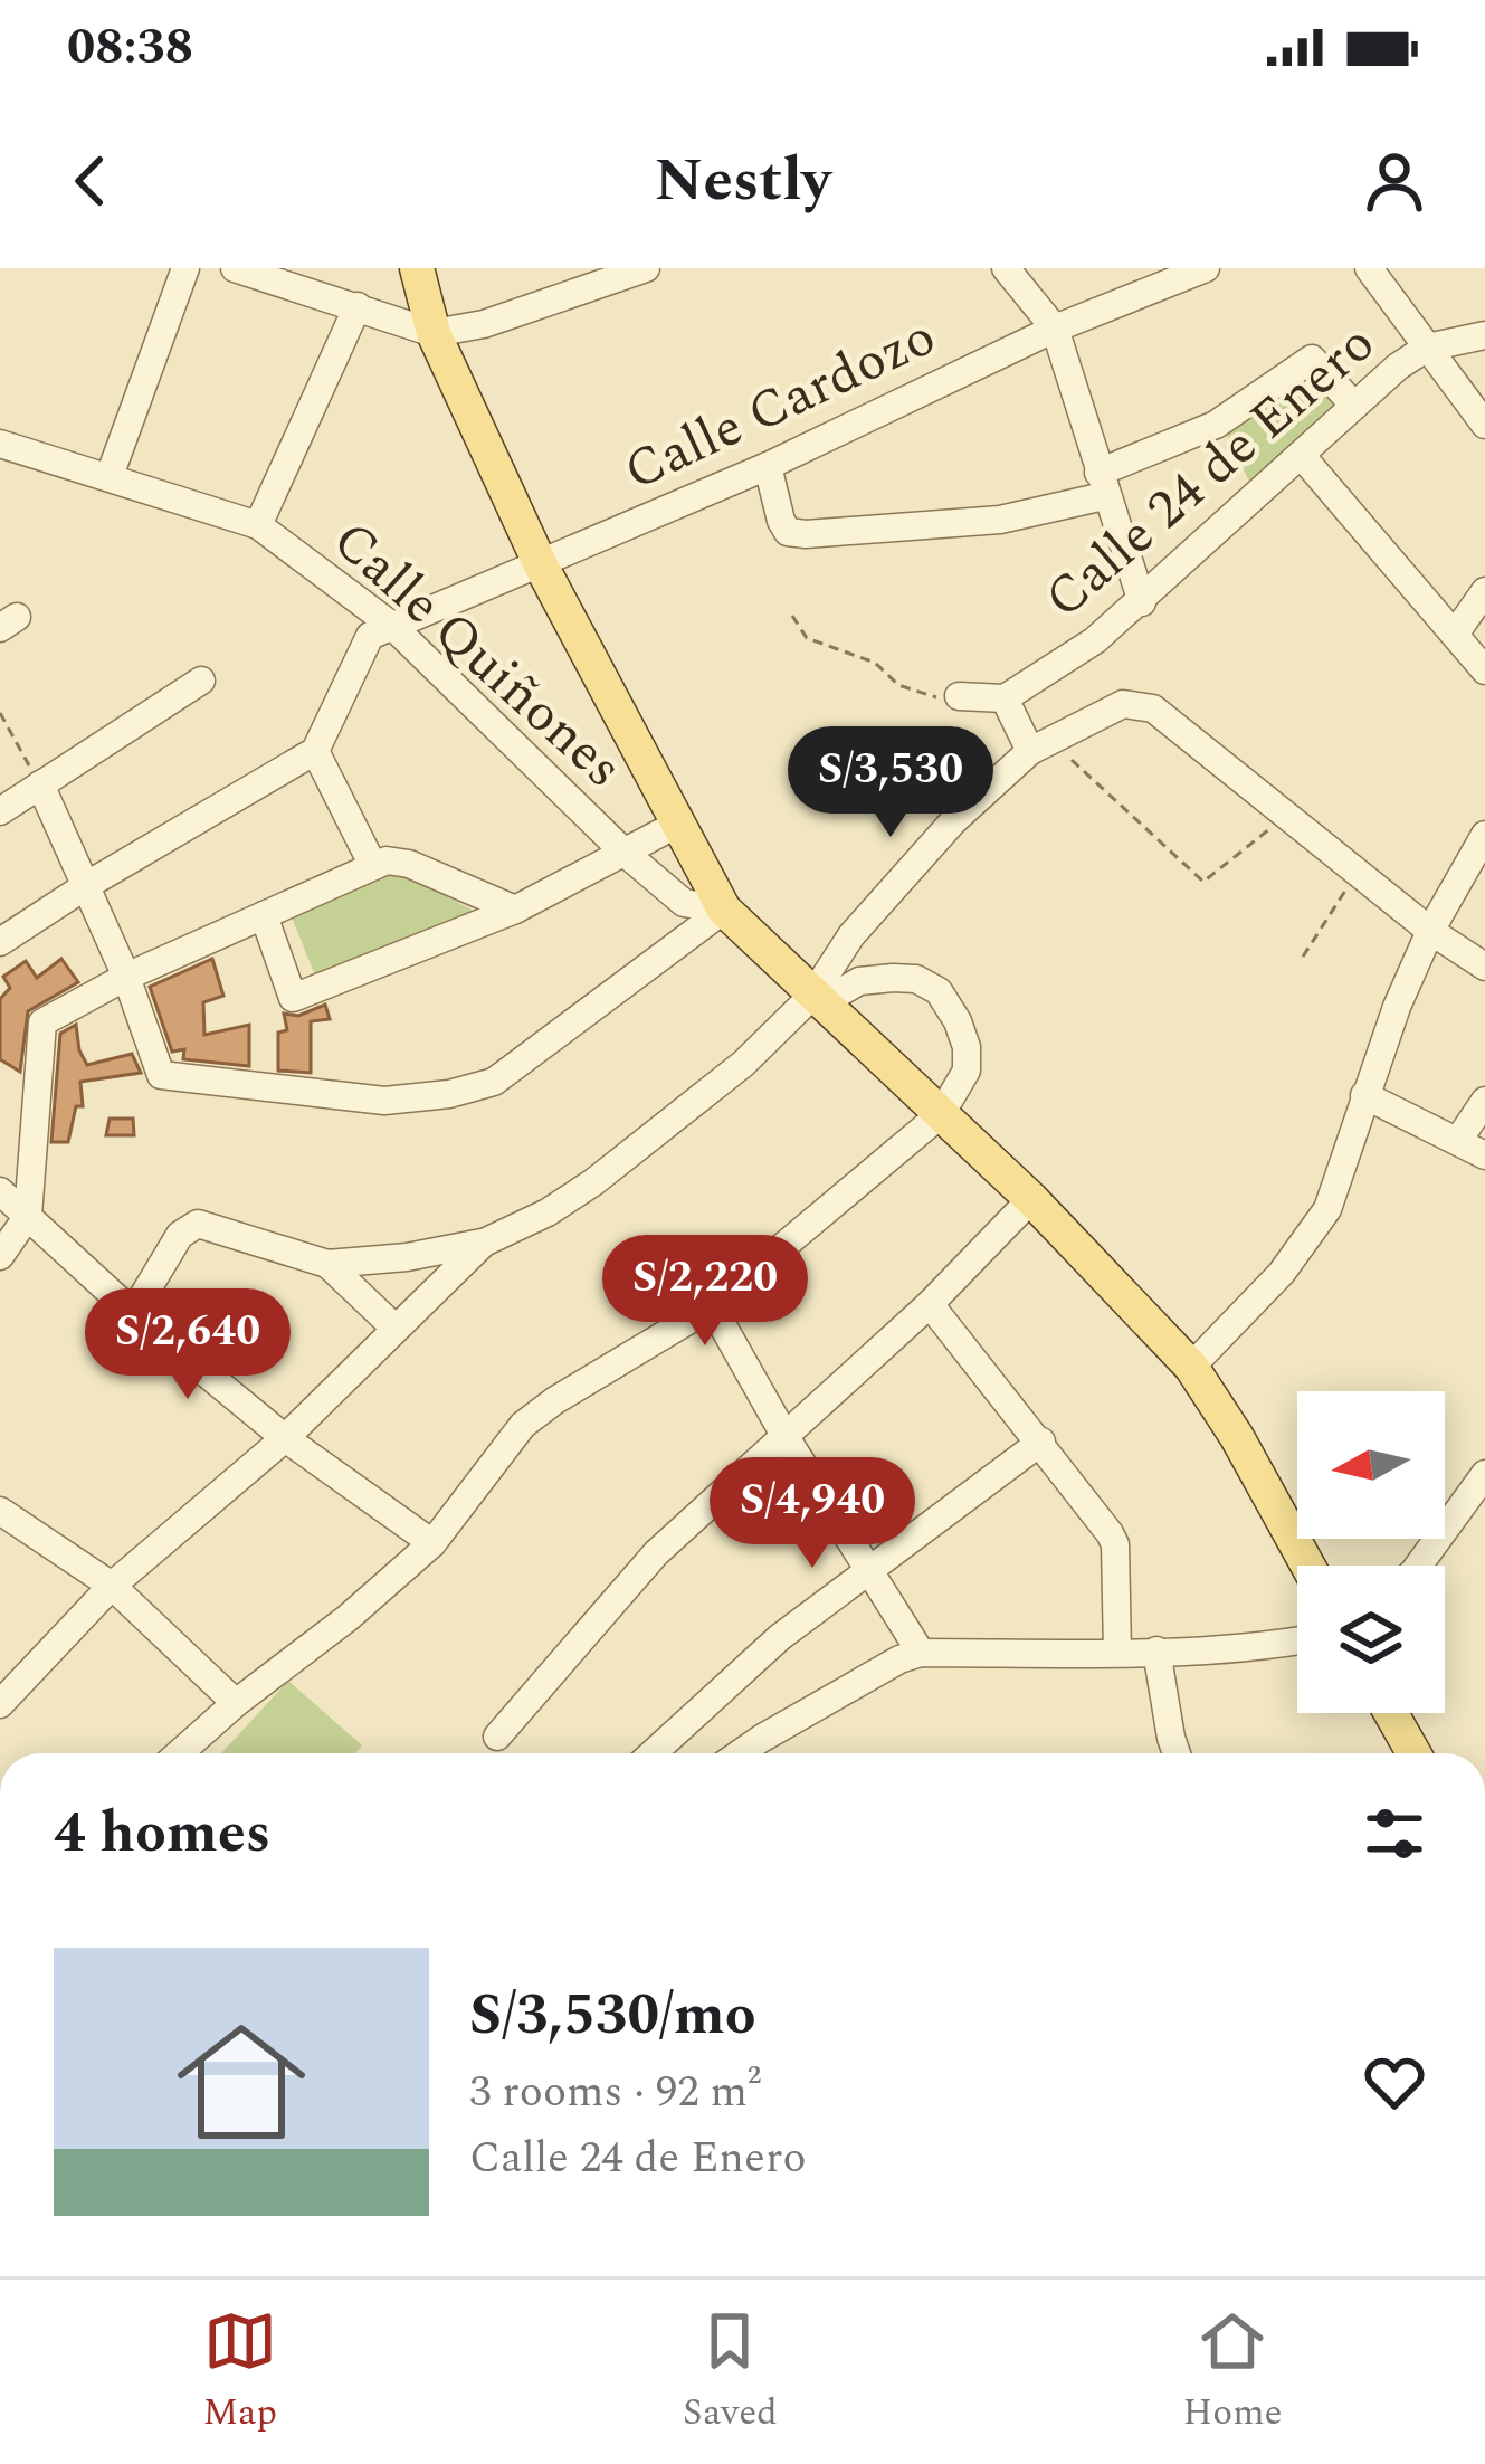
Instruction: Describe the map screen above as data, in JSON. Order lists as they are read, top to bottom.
{
  "streets": {
    "street": ["Calle Cardozo", "Calle 24 de Enero", "Calle Quiñones"]
  },
  "crossings": [
    ["Calle Cardozo", "Calle Quiñones"]
  ],
  "north": "left",
  "page": {
    "status": "08:38",
    "header": "Nestly",
    "price": [
      "S/3,530",
      "S/2,220",
      "S/2,640",
      "S/4,940"
    ],
    "heading": "4 homes",
    "list": [
      {
        "name": "S/3,530/mo",
        "note": "3 rooms · 92 m² · Calle 24 de Enero"
      }
    ],
    "tabs": ["Map", "Saved", "Home"]
  }
}
